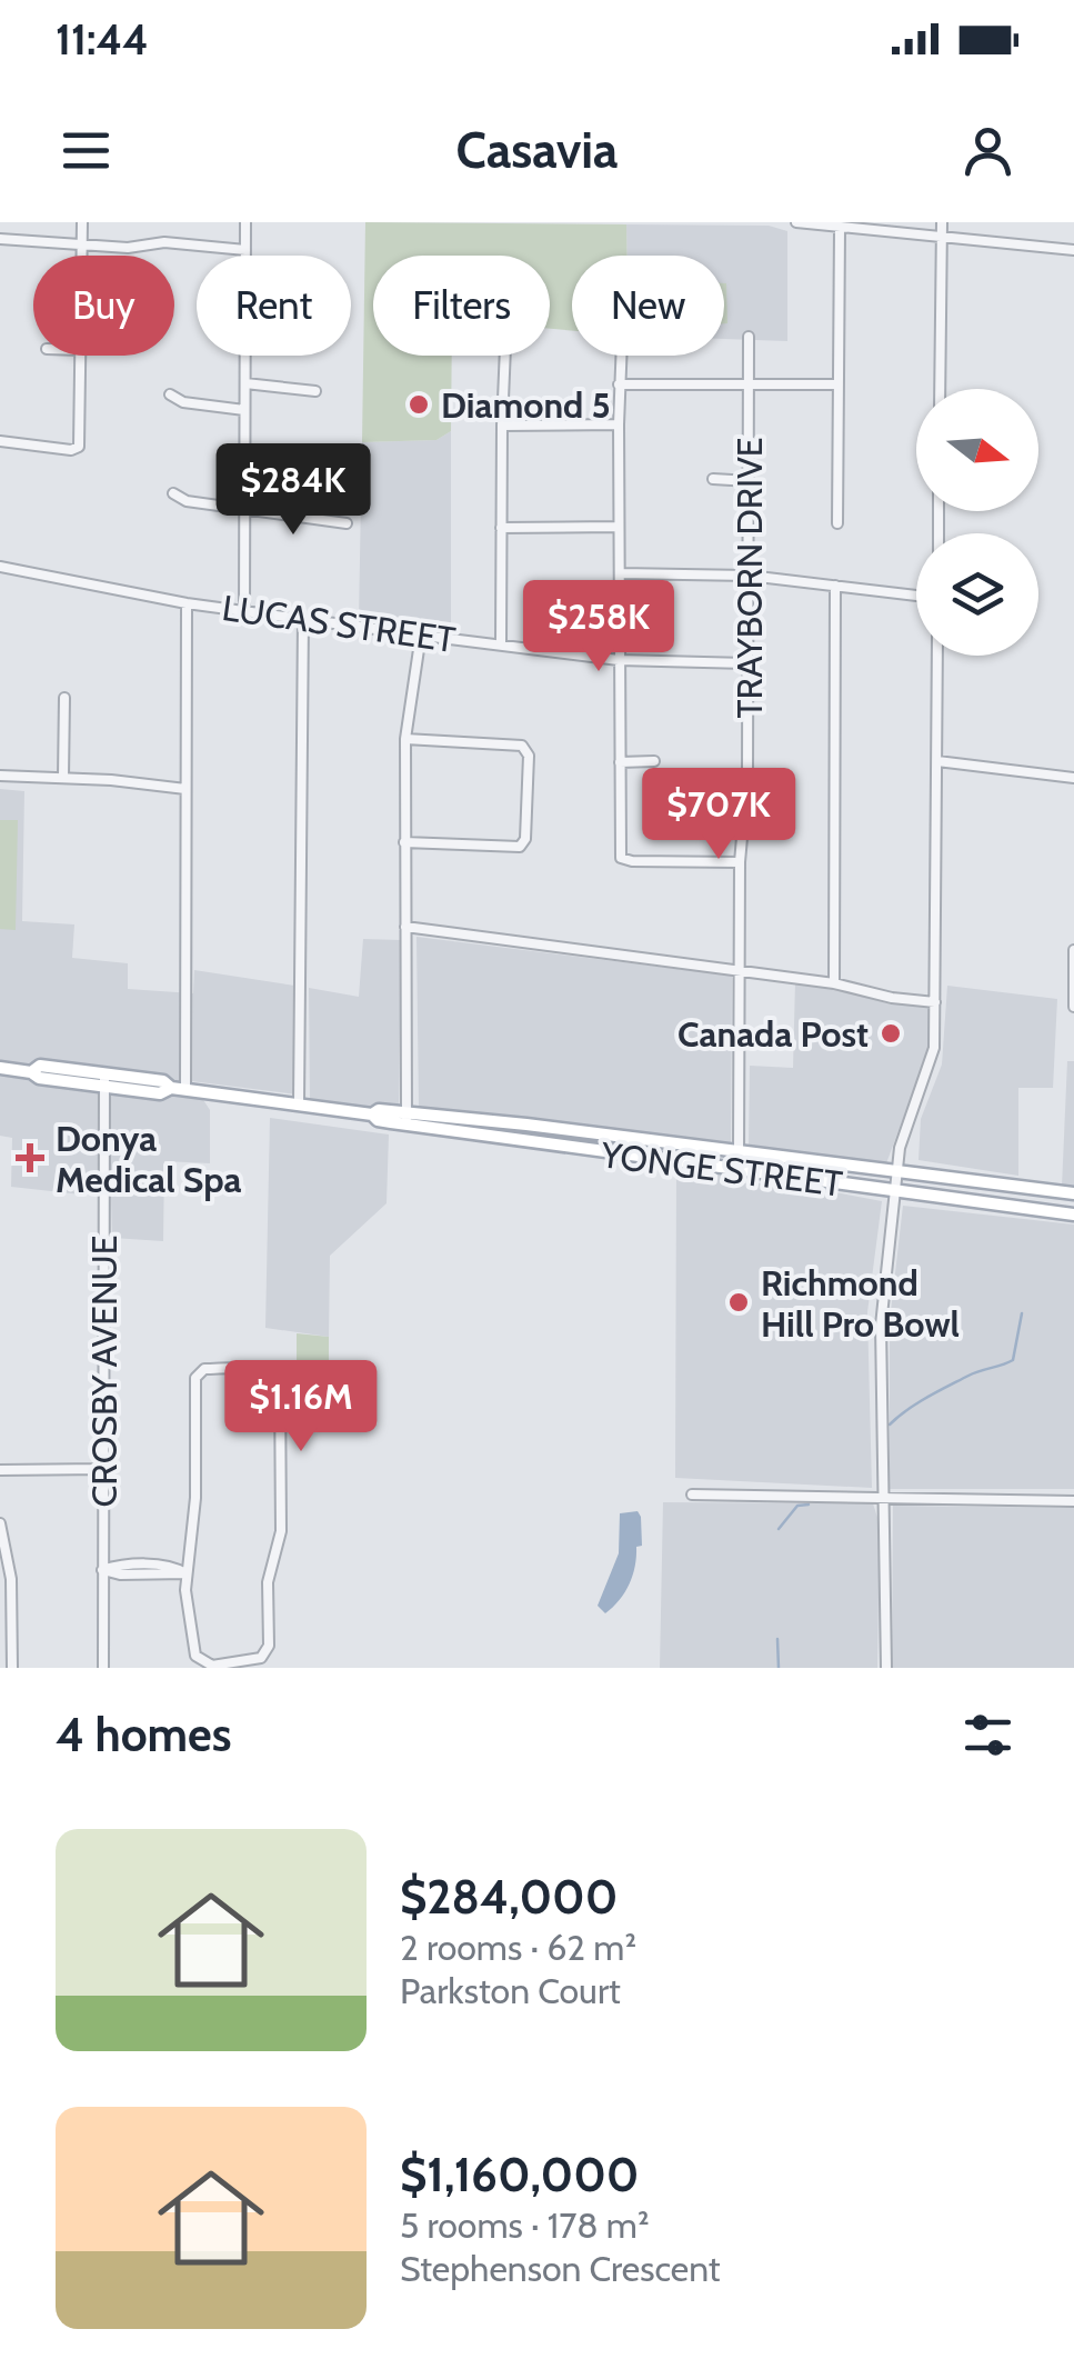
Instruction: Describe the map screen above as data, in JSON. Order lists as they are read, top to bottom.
{
  "streets": {
    "main road": ["YONGE STREET"],
    "street": ["TRAYBORN DRIVE", "LUCAS STREET", "CROSBY AVENUE"]
  },
  "crossings": [
    ["TRAYBORN DRIVE", "LUCAS STREET"],
    ["TRAYBORN DRIVE", "YONGE STREET"],
    ["YONGE STREET", "CROSBY AVENUE"]
  ],
  "places": {
    "other": ["Diamond 5", "Canada Post", "Richmond Hill Pro Bowl"],
    "health": ["Donya Medical Spa"]
  },
  "north": "right",
  "page": {
    "status": "11:44",
    "header": "Casavia",
    "chip": [
      "Buy",
      "Rent",
      "Filters",
      "New"
    ],
    "price": [
      "$284K",
      "$258K",
      "$707K",
      "$1.16M"
    ],
    "heading": "4 homes",
    "list": [
      {
        "name": "$284,000",
        "note": "2 rooms · 62 m² · Parkston Court"
      },
      {
        "name": "$1,160,000",
        "note": "5 rooms · 178 m² · Stephenson Crescent"
      }
    ]
  }
}
